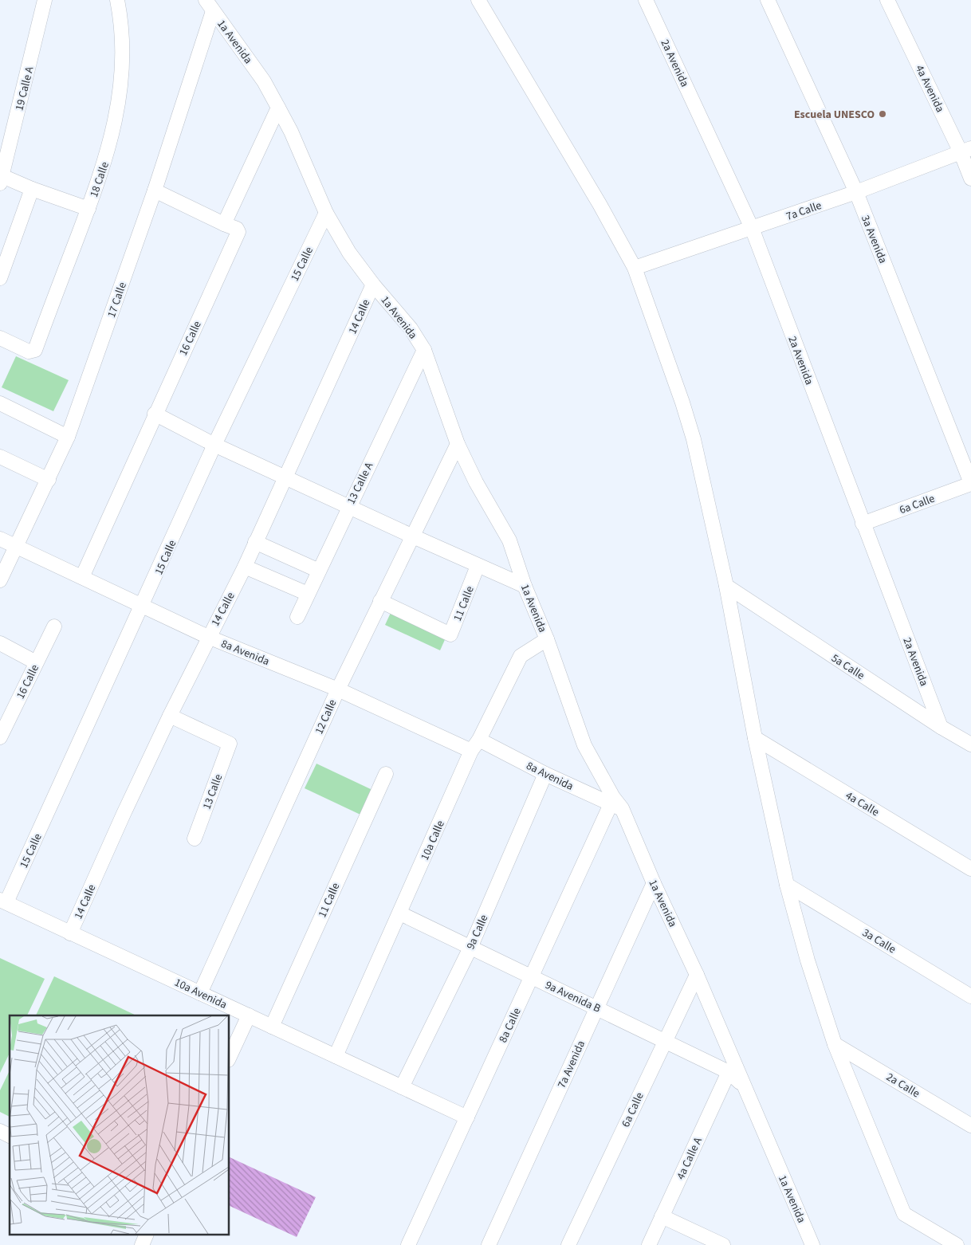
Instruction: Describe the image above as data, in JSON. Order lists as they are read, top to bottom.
{
  "streets": {
    "street": [
      "1a Avenida",
      "2a Avenida",
      "19 Calle A",
      "4a Avenida",
      "18 Calle",
      "7a Calle",
      "3a Avenida",
      "15 Calle",
      "17 Calle",
      "14 Calle",
      "16 Calle",
      "13 Calle A",
      "6a Calle",
      "11 Calle",
      "8a Avenida",
      "5a Calle",
      "12 Calle",
      "13 Calle",
      "4a Calle",
      "10a Calle",
      "9a Calle",
      "3a Calle",
      "10a Avenida",
      "9a Avenida B",
      "8a Calle",
      "7a Avenida",
      "2a Calle",
      "4a Calle A"
    ]
  },
  "crossings": [
    ["1a Avenida", "15 Calle"],
    ["1a Avenida", "17 Calle"],
    ["1a Avenida", "14 Calle"],
    ["1a Avenida", "13 Calle A"],
    ["1a Avenida", "6a Calle"],
    ["1a Avenida", "8a Avenida"],
    ["1a Avenida", "12 Calle"],
    ["1a Avenida", "10a Calle"],
    ["1a Avenida", "9a Avenida B"],
    ["1a Avenida", "8a Calle"],
    ["1a Avenida", "7a Avenida"],
    ["2a Avenida", "7a Calle"],
    ["2a Avenida", "6a Calle"],
    ["2a Avenida", "5a Calle"],
    ["4a Avenida", "7a Calle"],
    ["7a Calle", "3a Avenida"],
    ["3a Avenida", "6a Calle"],
    ["15 Calle", "8a Avenida"],
    ["15 Calle", "10a Avenida"],
    ["17 Calle", "8a Avenida"],
    ["14 Calle", "8a Avenida"],
    ["14 Calle", "13 Calle"],
    ["14 Calle", "10a Avenida"],
    ["16 Calle", "8a Avenida"],
    ["6a Calle", "9a Avenida B"],
    ["11 Calle", "12 Calle"],
    ["11 Calle", "10a Avenida"],
    ["8a Avenida", "12 Calle"],
    ["8a Avenida", "10a Calle"],
    ["8a Avenida", "9a Calle"],
    ["8a Avenida", "8a Calle"],
    ["12 Calle", "10a Avenida"],
    ["10a Calle", "10a Avenida"],
    ["10a Calle", "9a Avenida B"],
    ["9a Calle", "10a Avenida"],
    ["9a Calle", "9a Avenida B"],
    ["10a Avenida", "8a Calle"],
    ["9a Avenida B", "8a Calle"],
    ["9a Avenida B", "7a Avenida"],
    ["9a Avenida B", "4a Calle A"]
  ],
  "places": ["Escuela UNESCO"]
}
